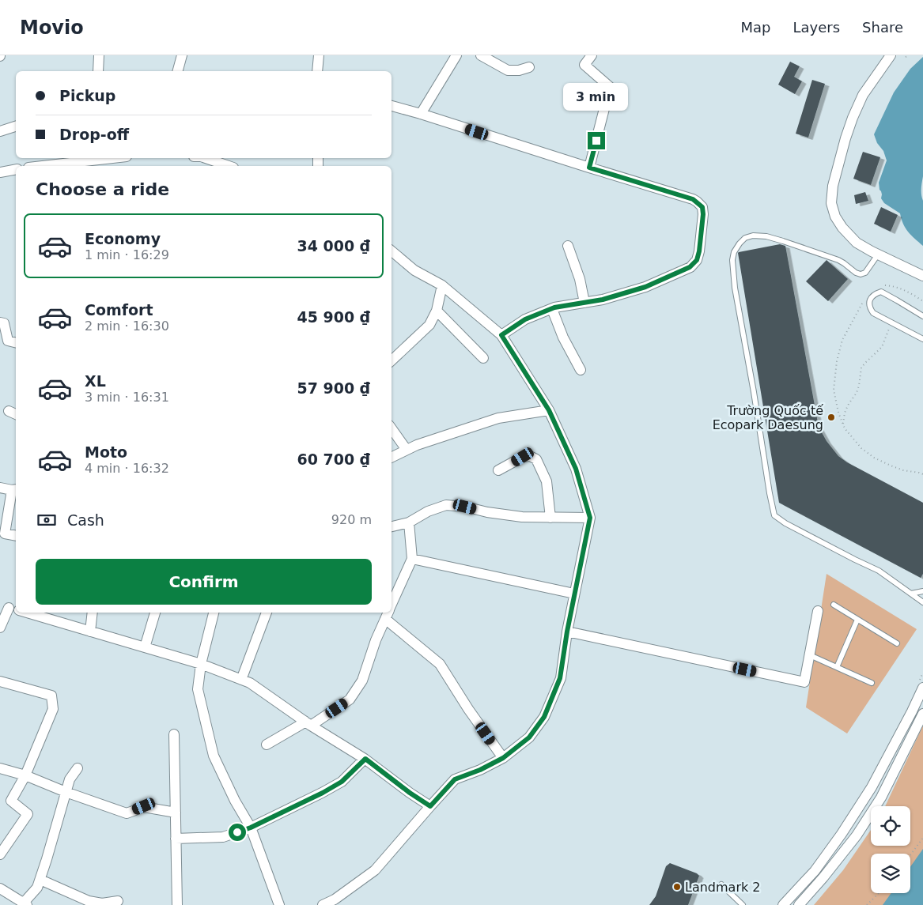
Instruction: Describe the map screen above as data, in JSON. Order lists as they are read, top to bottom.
{
  "places": ["Trường Quốc tế Ecopark Daesung", "Landmark 2"],
  "page": {
    "header": "Movio",
    "nav": ["Map", "Layers", "Share"],
    "banner": ["Pickup", "Drop-off"],
    "bubble": "3 min",
    "heading": "Choose a ride",
    "list": [
      {
        "name": "Economy",
        "note": "1 min · 16:29",
        "value": "34 000 ₫"
      },
      {
        "name": "Comfort",
        "note": "2 min · 16:30",
        "value": "45 900 ₫"
      },
      {
        "name": "XL",
        "note": "3 min · 16:31",
        "value": "57 900 ₫"
      },
      {
        "name": "Moto",
        "note": "4 min · 16:32",
        "value": "60 700 ₫"
      }
    ],
    "pay": ["Cash", "920 m"],
    "buttons": "Confirm"
  }
}
